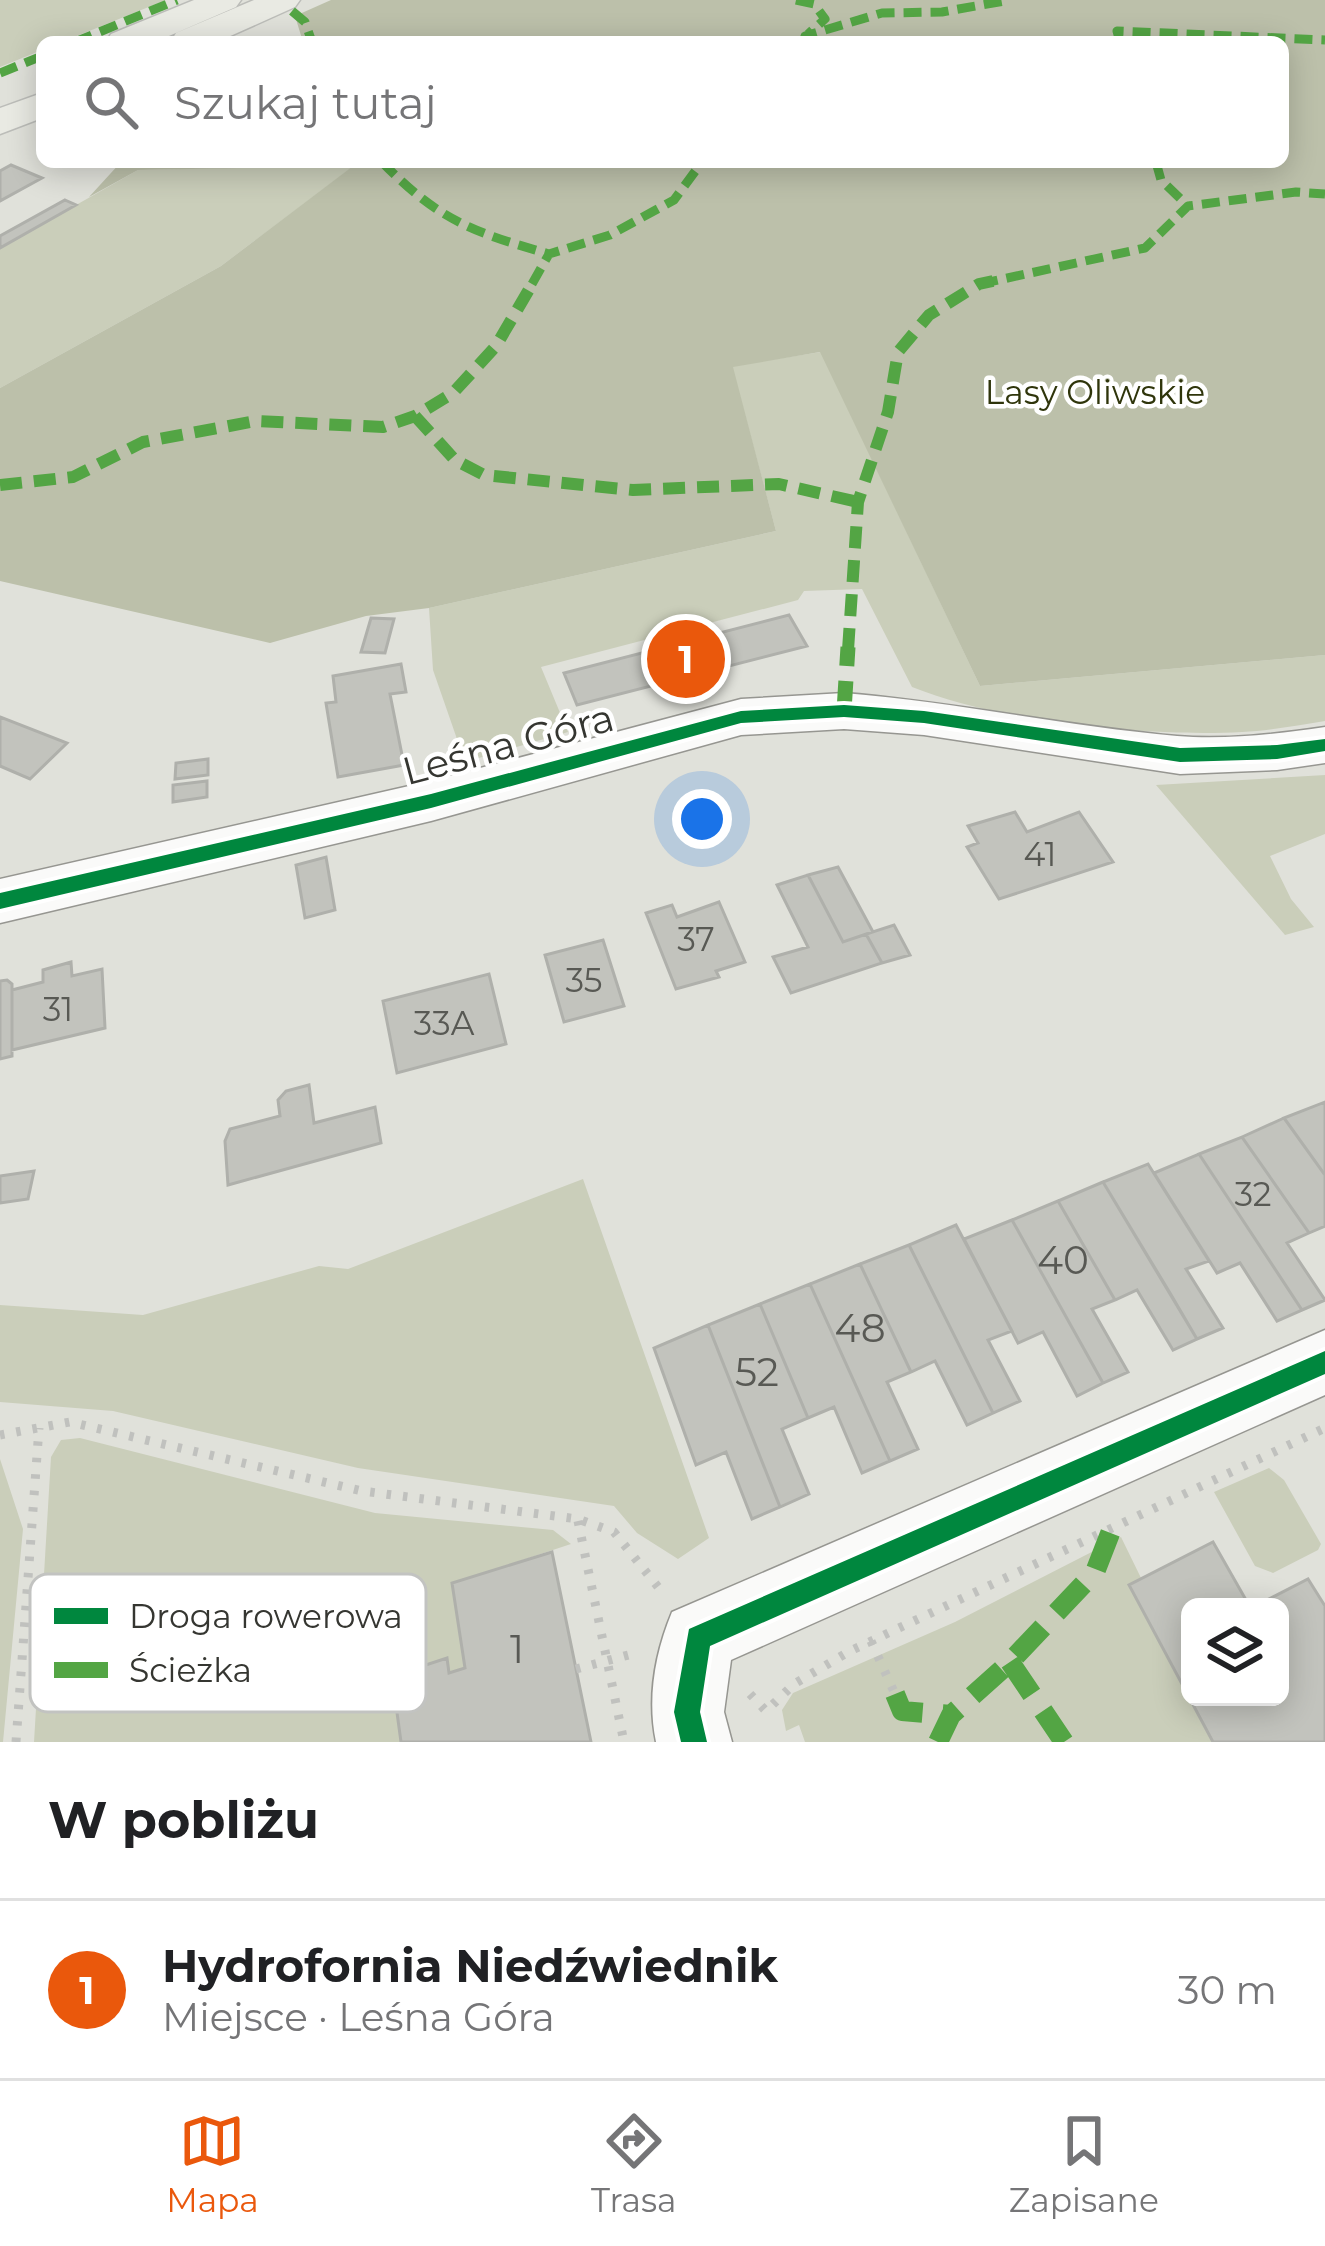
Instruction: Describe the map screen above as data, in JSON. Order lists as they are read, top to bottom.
{
  "streets": {
    "street": ["Leśna Góra"]
  },
  "parks": ["Lasy Oliwskie"],
  "house_numbers": [
    "41",
    "37",
    "35",
    "31",
    "33A",
    "32",
    "40",
    "48",
    "52",
    "1"
  ],
  "legend": ["Droga rowerowa", "Ścieżka"],
  "page": {
    "search": "Szukaj tutaj",
    "pins": "1",
    "heading": "W pobliżu",
    "list": [
      {
        "mark": "1",
        "name": "Hydrofornia Niedźwiednik",
        "note": "Miejsce · Leśna Góra",
        "value": "30 m"
      }
    ],
    "nav": ["Mapa", "Trasa", "Zapisane"]
  }
}
